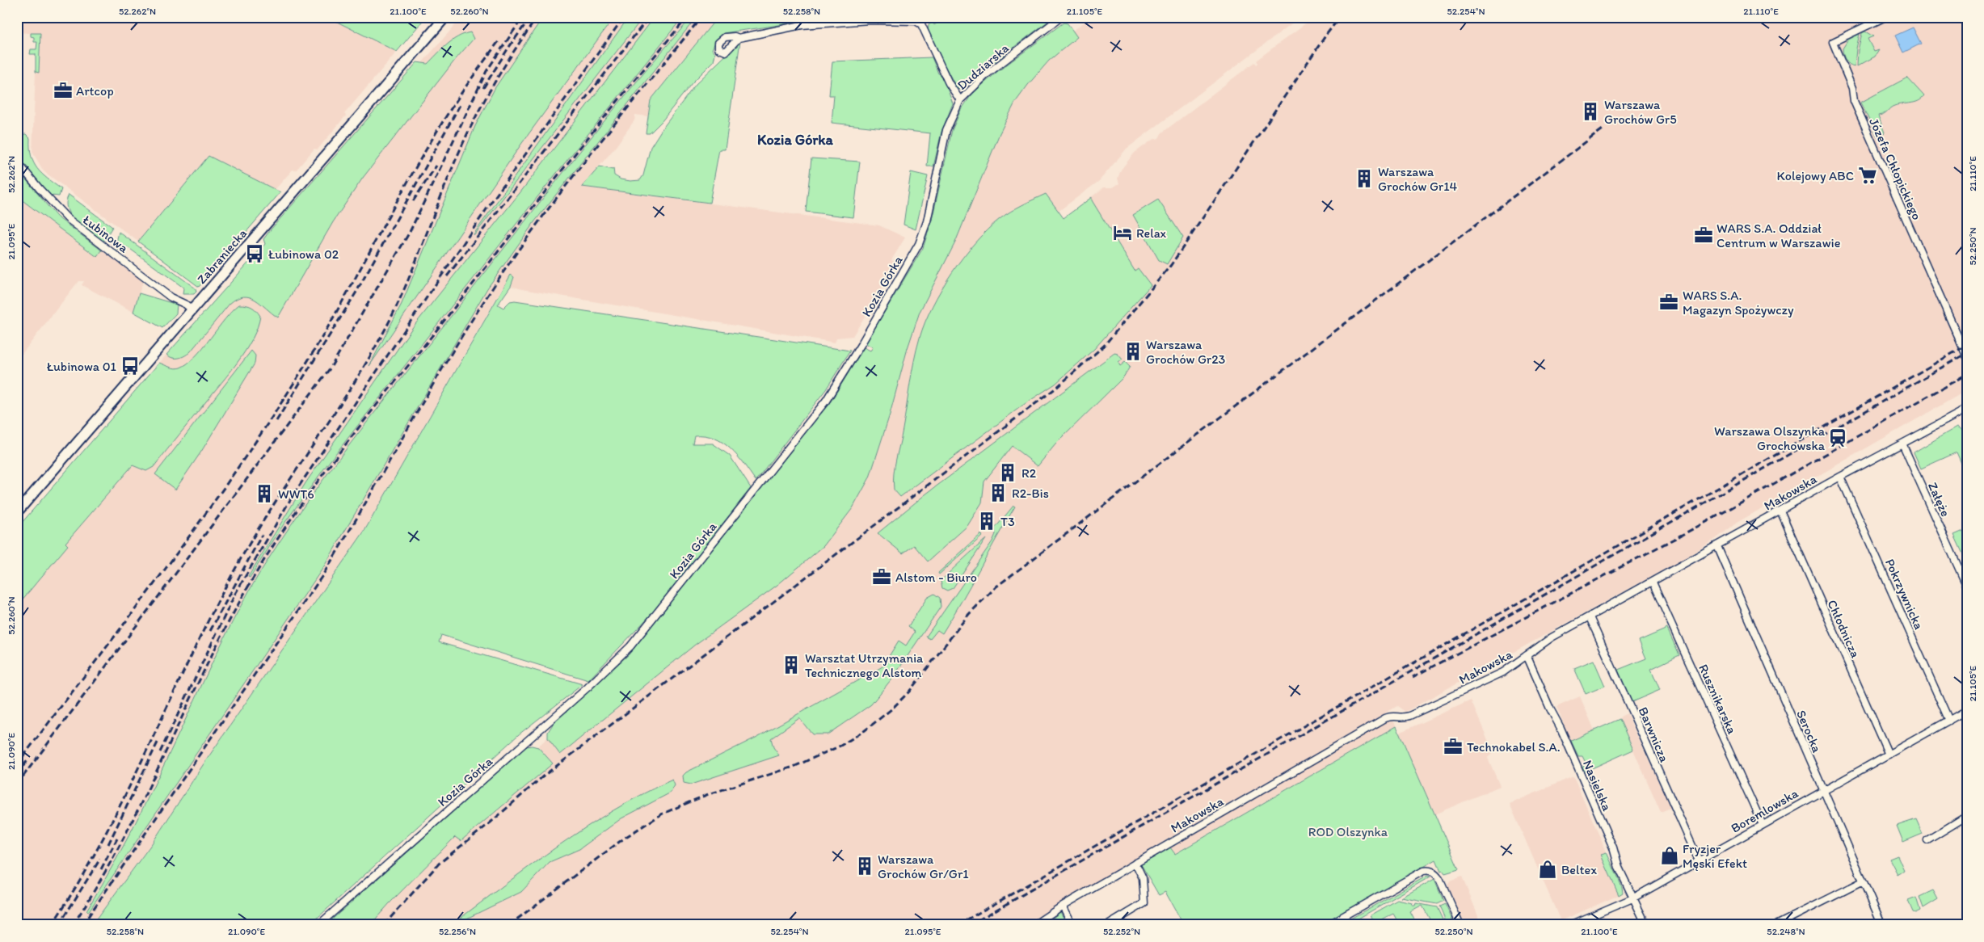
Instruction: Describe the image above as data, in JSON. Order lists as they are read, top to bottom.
{
  "streets": {
    "main road": ["Zabraniecka"],
    "street": [
      "Dudziarska",
      "Józefa Chłopickiego",
      "Łubinowa",
      "Kozia Górka",
      "Makowska",
      "Załęże",
      "Pokrzywnicka",
      "Chłodnicza",
      "Rusznikarska",
      "Serocka",
      "Barwnicza",
      "Nasielska",
      "Boremlowska"
    ]
  },
  "crossings": [
    ["Dudziarska", "Kozia Górka"],
    ["Łubinowa", "Zabraniecka"],
    ["Makowska", "Załęże"],
    ["Makowska", "Pokrzywnicka"],
    ["Makowska", "Chłodnicza"],
    ["Makowska", "Rusznikarska"],
    ["Makowska", "Serocka"],
    ["Makowska", "Barwnicza"],
    ["Makowska", "Nasielska"],
    ["Pokrzywnicka", "Boremlowska"],
    ["Chłodnicza", "Boremlowska"],
    ["Rusznikarska", "Boremlowska"],
    ["Serocka", "Boremlowska"],
    ["Barwnicza", "Boremlowska"],
    ["Nasielska", "Boremlowska"]
  ],
  "districts": ["Kozia Górka"],
  "parks": ["ROD Olszynka"],
  "places": {
    "office": [
      "Artcop",
      "WARS S.A. Oddział Centrum w Warszawie",
      "WARS S.A. Magazyn Spożywczy",
      "Alstom - Biuro",
      "Technokabel S.A."
    ],
    "building": [
      "Warszawa Grochów Gr5",
      "Warszawa Grochów Gr14",
      "Warszawa Grochów Gr23",
      "R2",
      "R2-Bis",
      "WWT6",
      "T3",
      "Warsztat Utrzymania Technicznego Alstom",
      "Warszawa Grochów Gr/Gr1"
    ],
    "supermarket": ["Kolejowy ABC"],
    "hotel": ["Relax"],
    "bus stop": ["Łubinowa 02", "Łubinowa 01"],
    "station": ["Warszawa Olszynka Grochowska"],
    "shop": ["Fryzjer Męski Efekt", "Beltex"]
  },
  "coordinates": [
    "52.262°N",
    "21.100°E",
    "52.260°N",
    "52.258°N",
    "21.105°E",
    "52.254°N",
    "21.110°E",
    "21.095°E",
    "52.250°N",
    "21.090°E",
    "52.256°N",
    "52.252°N",
    "52.248°N"
  ]
}
